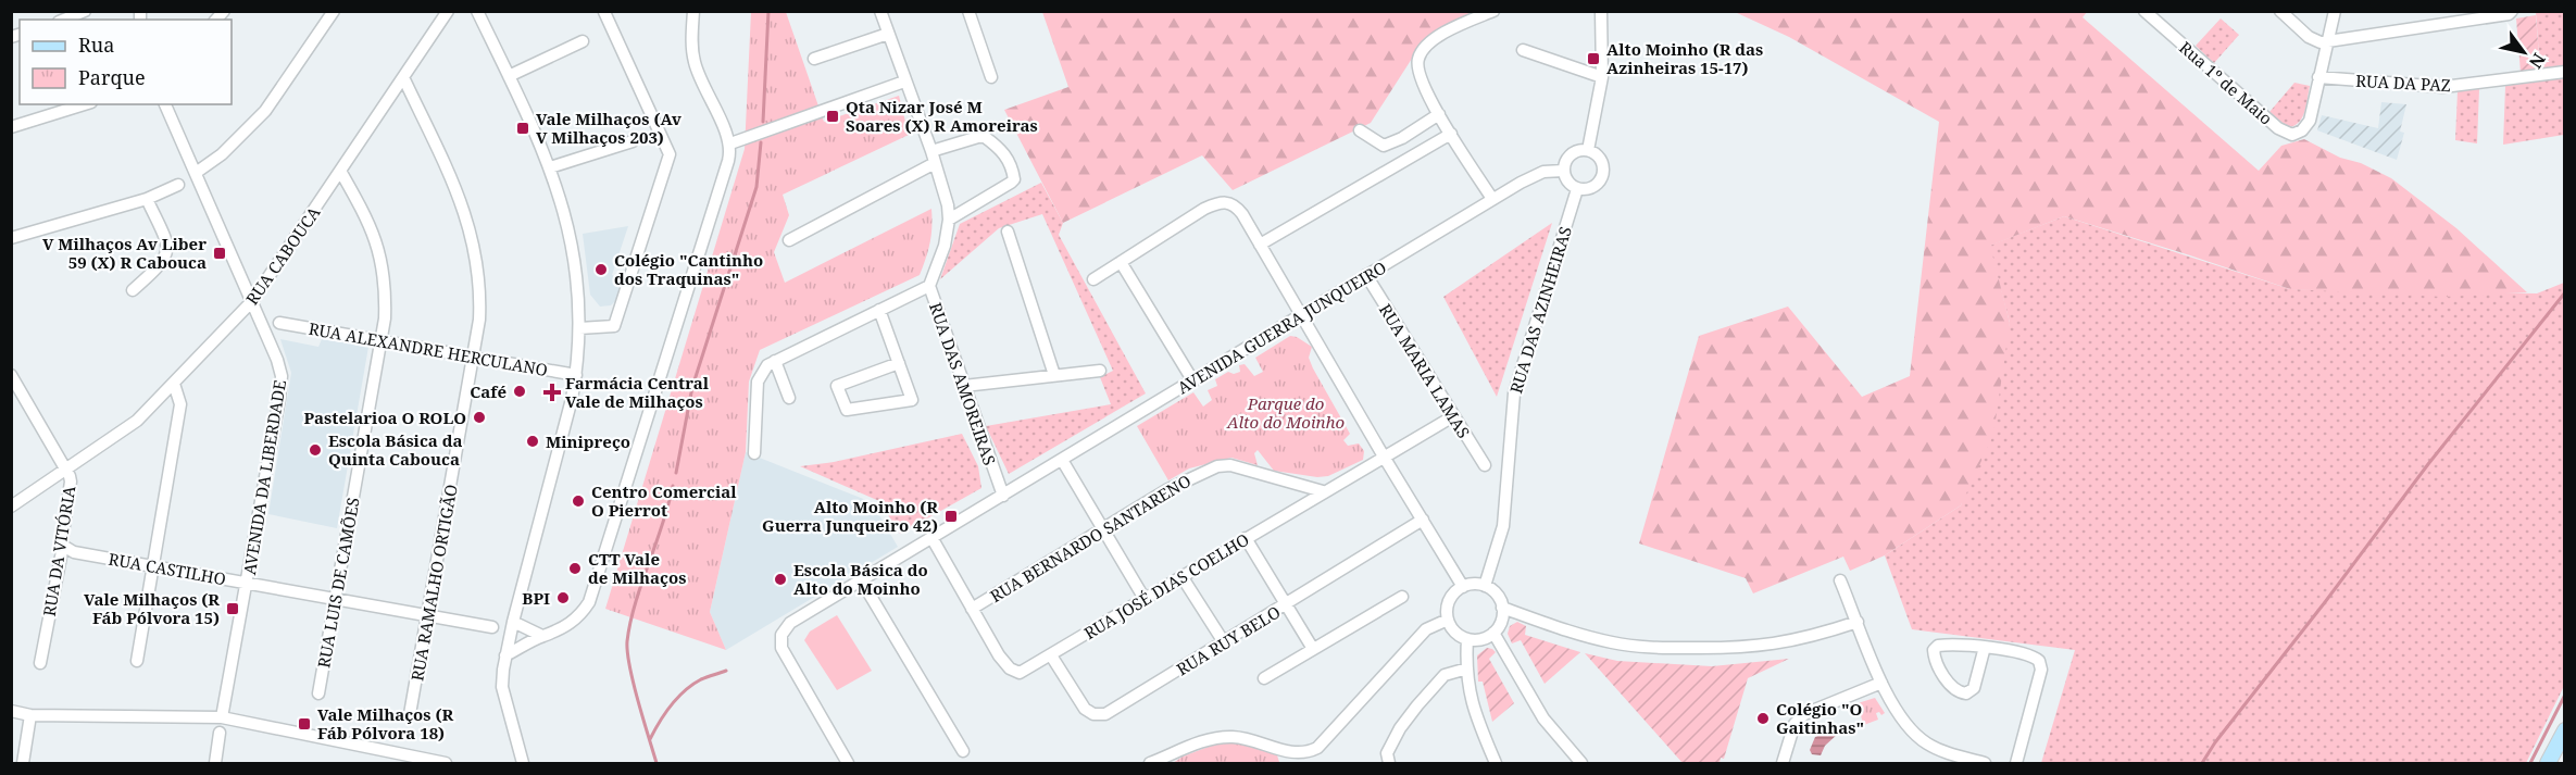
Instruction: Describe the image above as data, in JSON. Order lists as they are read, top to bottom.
{
  "streets": {
    "street": [
      "Rua 1º de Maio",
      "RUA DA PAZ",
      "RUA CABOUCA",
      "RUA DAS AZINHEIRAS",
      "AVENIDA GUERRA JUNQUEIRO",
      "RUA ALEXANDRE HERCULANO",
      "RUA MARIA LAMAS",
      "RUA DAS AMOREIRAS",
      "AVENIDA DA LIBERDADE",
      "RUA BERNARDO SANTARENO",
      "RUA DA VITÓRIA",
      "RUA CASTILHO",
      "RUA LUIS DE CAMÕES",
      "RUA RAMALHO ORTIGÃO",
      "RUA JOSÉ DIAS COELHO",
      "RUA RUY BELO"
    ]
  },
  "crossings": [
    ["Rua 1º de Maio", "RUA DA PAZ"],
    ["RUA CABOUCA", "AVENIDA DA LIBERDADE"],
    ["RUA CABOUCA", "RUA DA VITÓRIA"],
    ["RUA CABOUCA", "RUA LUIS DE CAMÕES"],
    ["RUA CABOUCA", "RUA RAMALHO ORTIGÃO"],
    ["RUA DAS AZINHEIRAS", "AVENIDA GUERRA JUNQUEIRO"],
    ["AVENIDA GUERRA JUNQUEIRO", "RUA MARIA LAMAS"],
    ["AVENIDA GUERRA JUNQUEIRO", "RUA DAS AMOREIRAS"],
    ["AVENIDA GUERRA JUNQUEIRO", "RUA JOSÉ DIAS COELHO"],
    ["RUA ALEXANDRE HERCULANO", "RUA LUIS DE CAMÕES"],
    ["RUA ALEXANDRE HERCULANO", "RUA RAMALHO ORTIGÃO"],
    ["RUA MARIA LAMAS", "RUA JOSÉ DIAS COELHO"],
    ["AVENIDA DA LIBERDADE", "RUA CASTILHO"],
    ["RUA BERNARDO SANTARENO", "RUA JOSÉ DIAS COELHO"],
    ["RUA DA VITÓRIA", "RUA CASTILHO"],
    ["RUA CASTILHO", "RUA LUIS DE CAMÕES"],
    ["RUA CASTILHO", "RUA RAMALHO ORTIGÃO"],
    ["RUA JOSÉ DIAS COELHO", "RUA RUY BELO"]
  ],
  "parks": ["Parque do Alto do Moinho"],
  "places": {
    "transit": [
      "Alto Moinho (R das Azinheiras 15-17)",
      "Qta Nizar José M Soares (X) R Amoreiras",
      "Vale Milhaços (Av V Milhaços 203)",
      "V Milhaços Av Liber 59 (X) R Cabouca",
      "Alto Moinho (R Guerra Junqueiro 42)",
      "Vale Milhaços (R Fáb Pólvora 15)",
      "Vale Milhaços (R Fáb Pólvora 18)"
    ],
    "other": [
      "Colégio \"Cantinho dos Traquinas\"",
      "Café",
      "Pastelarioa O ROLO",
      "Minipreço",
      "Escola Básica da Quinta Cabouca",
      "Centro Comercial O Pierrot",
      "CTT Vale de Milhaços",
      "Escola Básica do Alto do Moinho",
      "BPI",
      "Colégio \"O Gaitinhas\""
    ],
    "health": ["Farmácia Central Vale de Milhaços"]
  },
  "legend": ["Rua", "Parque"],
  "north": "bottom right"
}
